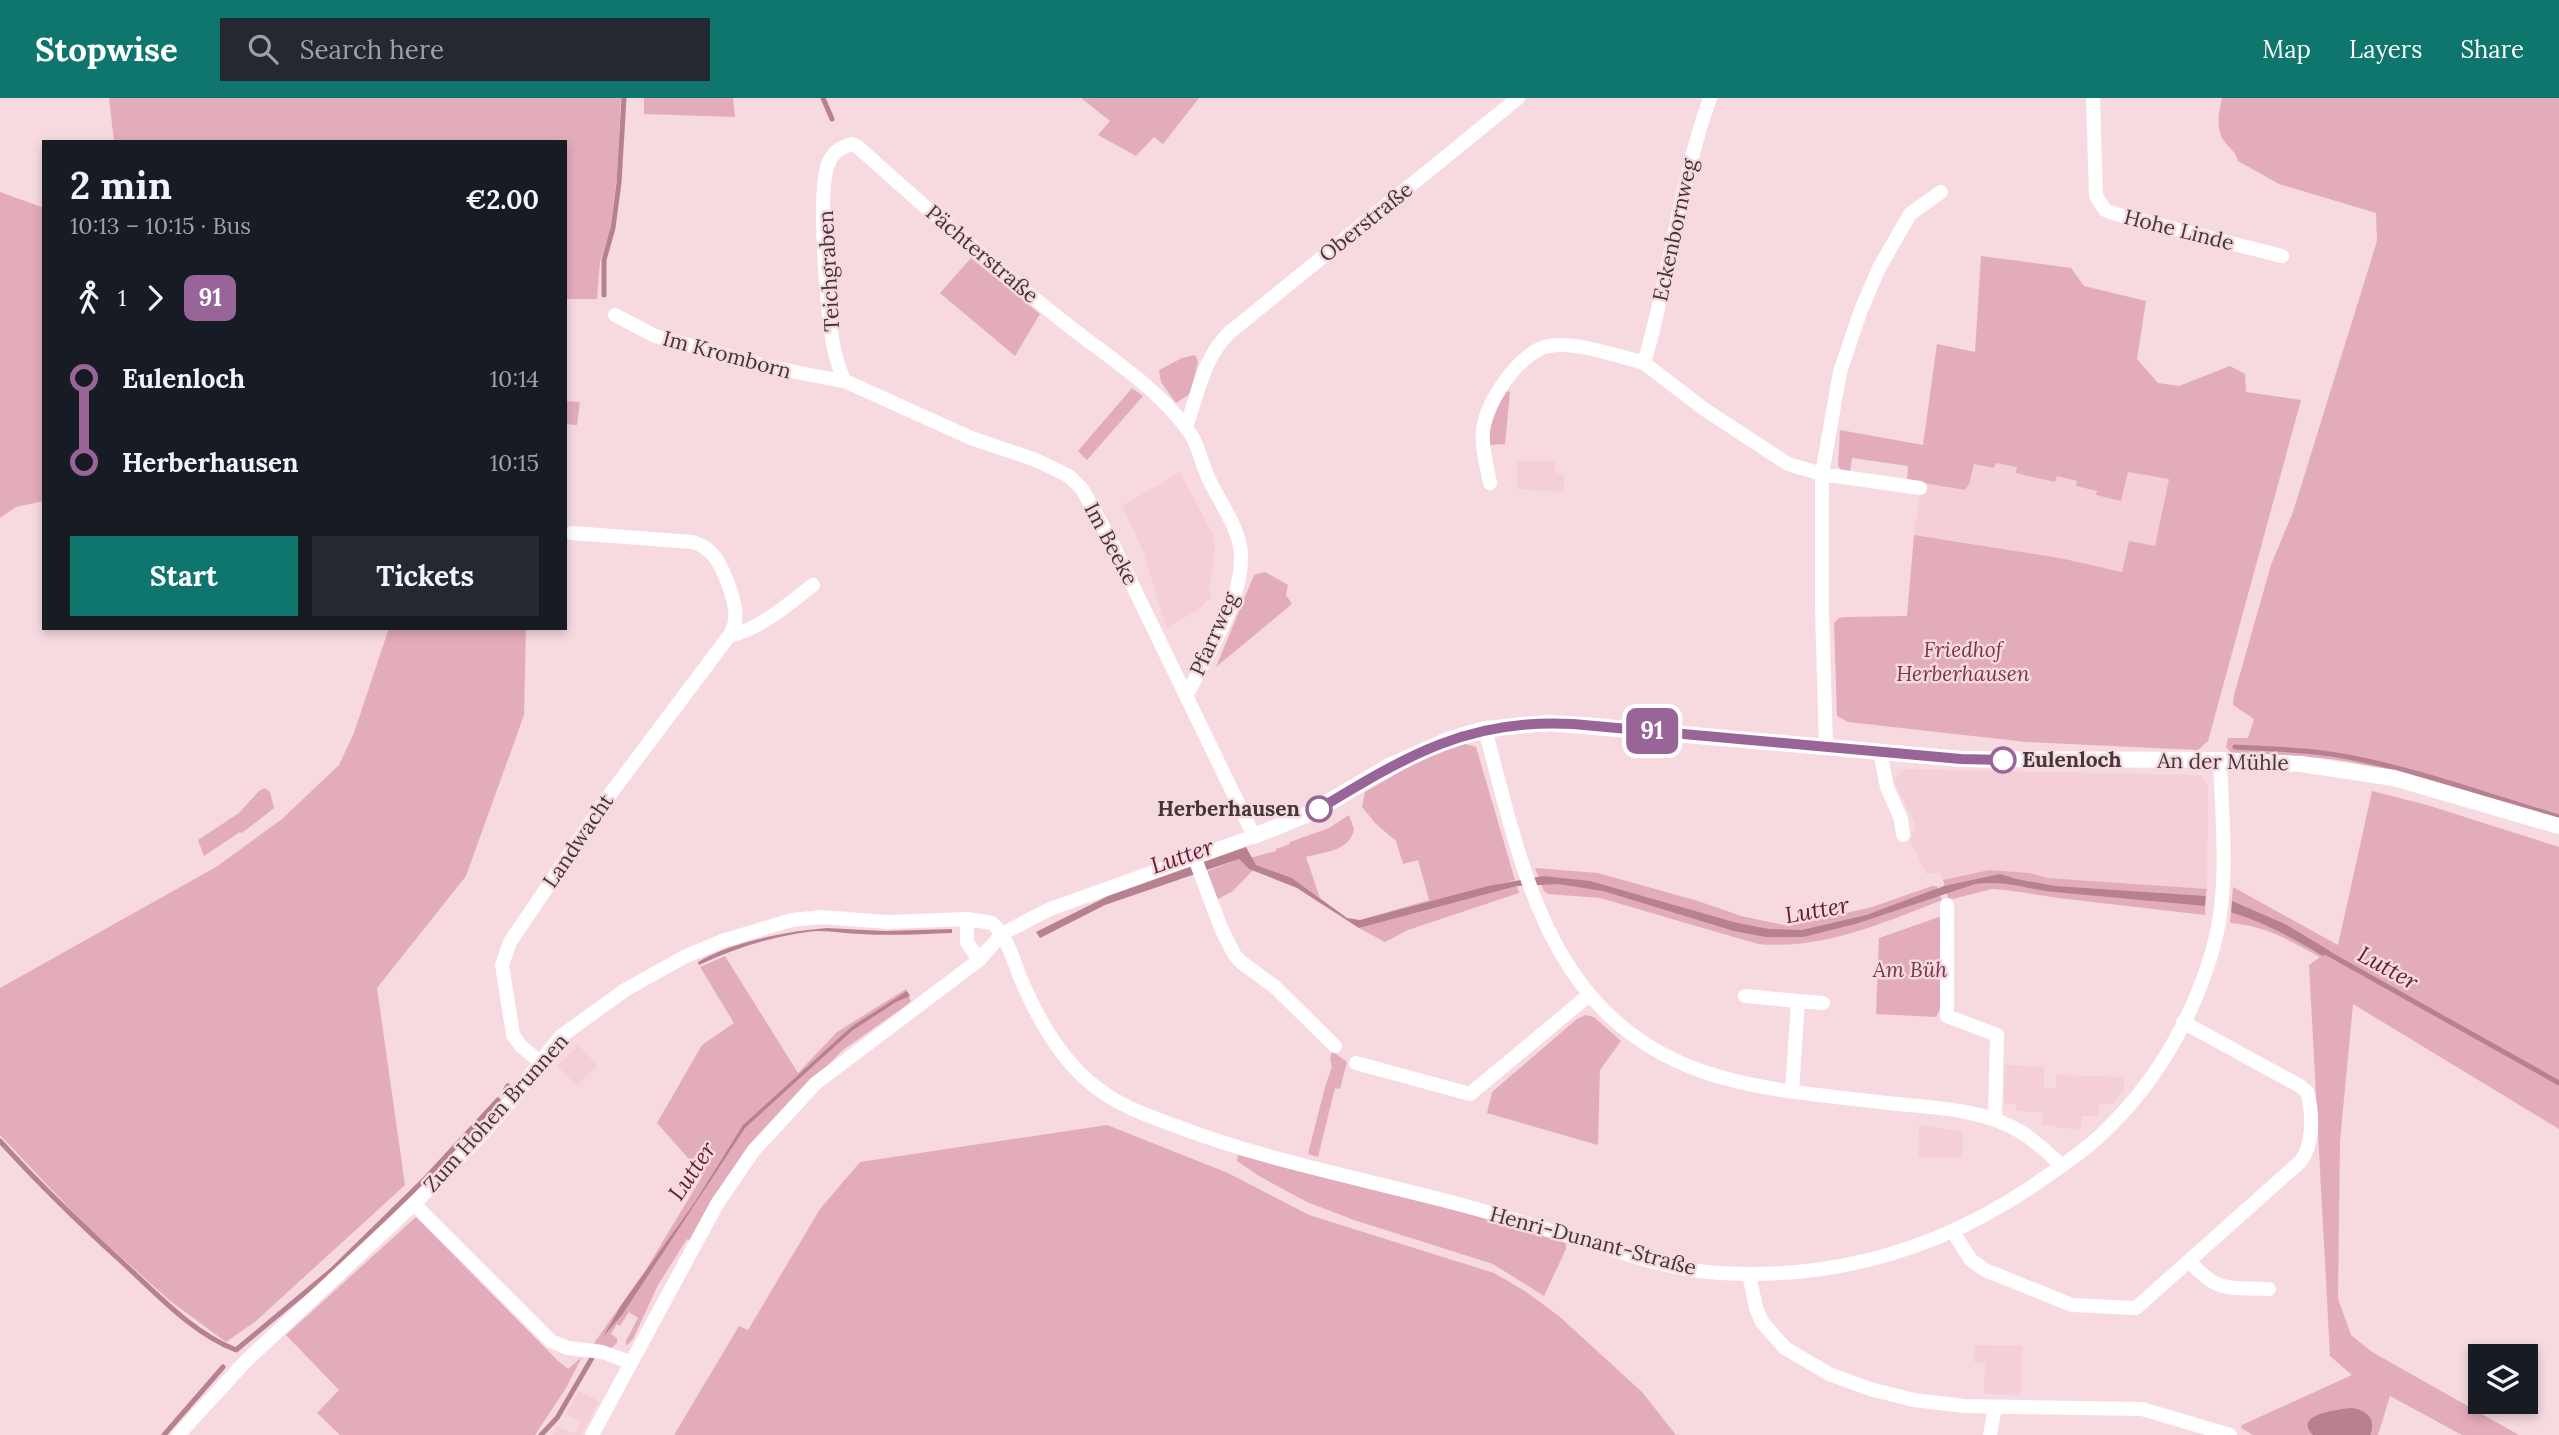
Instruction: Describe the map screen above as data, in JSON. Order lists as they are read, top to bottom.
{
  "streets": {
    "street": [
      "Oberstraße",
      "Eckenbornweg",
      "Hohe Linde",
      "Pächterstraße",
      "Teichgraben",
      "Im Kromborn",
      "Im Beeke",
      "Pfarrweg",
      "An der Mühle",
      "Landwacht",
      "Zum Hohen Brunnen",
      "Henri-Dunant-Straße"
    ]
  },
  "crossings": [
    ["Oberstraße", "Pächterstraße"],
    ["Oberstraße", "Pfarrweg"],
    ["Pächterstraße", "Teichgraben"],
    ["Pächterstraße", "Pfarrweg"],
    ["Teichgraben", "Im Kromborn"],
    ["Teichgraben", "Im Beeke"],
    ["Im Kromborn", "Im Beeke"],
    ["Im Beeke", "Pfarrweg"],
    ["Im Beeke", "An der Mühle"],
    ["An der Mühle", "Zum Hohen Brunnen"],
    ["An der Mühle", "Henri-Dunant-Straße"],
    ["Landwacht", "Zum Hohen Brunnen"],
    ["Zum Hohen Brunnen", "Henri-Dunant-Straße"]
  ],
  "water": ["Lutter"],
  "parks": ["Friedhof Herberhausen", "Am Büh"],
  "places": ["Eulenloch", "Herberhausen"],
  "lines": ["bus line 91"],
  "page": {
    "header": "Stopwise",
    "search": "Search here",
    "nav": ["Map", "Layers", "Share"],
    "on_map": "91",
    "heading": ["2 min", "10:13 – 10:15 · Bus", "€2.00"],
    "legs": ["1", "91"],
    "list": [
      {
        "name": "Eulenloch",
        "value": "10:14"
      },
      {
        "name": "Herberhausen",
        "value": "10:15"
      }
    ],
    "buttons": ["Start", "Tickets"]
  }
}
